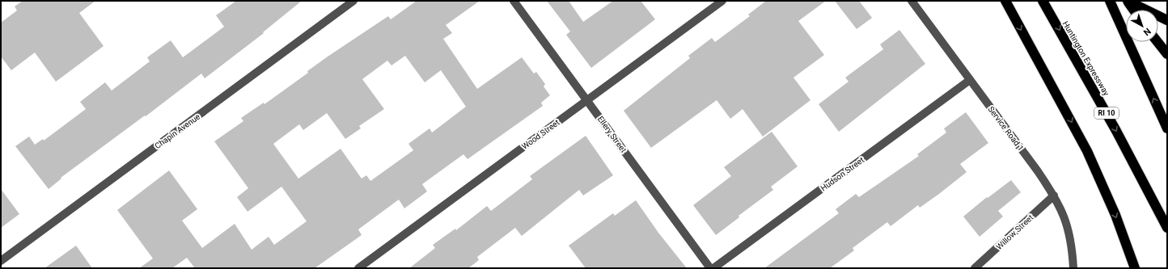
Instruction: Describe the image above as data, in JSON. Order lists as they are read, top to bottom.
{
  "streets": {
    "highway": ["Huntington Expressway", "RI 10"],
    "street": [
      "Service Road 1",
      "Chapin Avenue",
      "Wood Street",
      "Ellery Street",
      "Hudson Street",
      "Willow Street"
    ]
  },
  "crossings": [
    ["Service Road 1", "Hudson Street"],
    ["Service Road 1", "Willow Street"],
    ["Wood Street", "Ellery Street"]
  ],
  "north": "bottom right"
}
